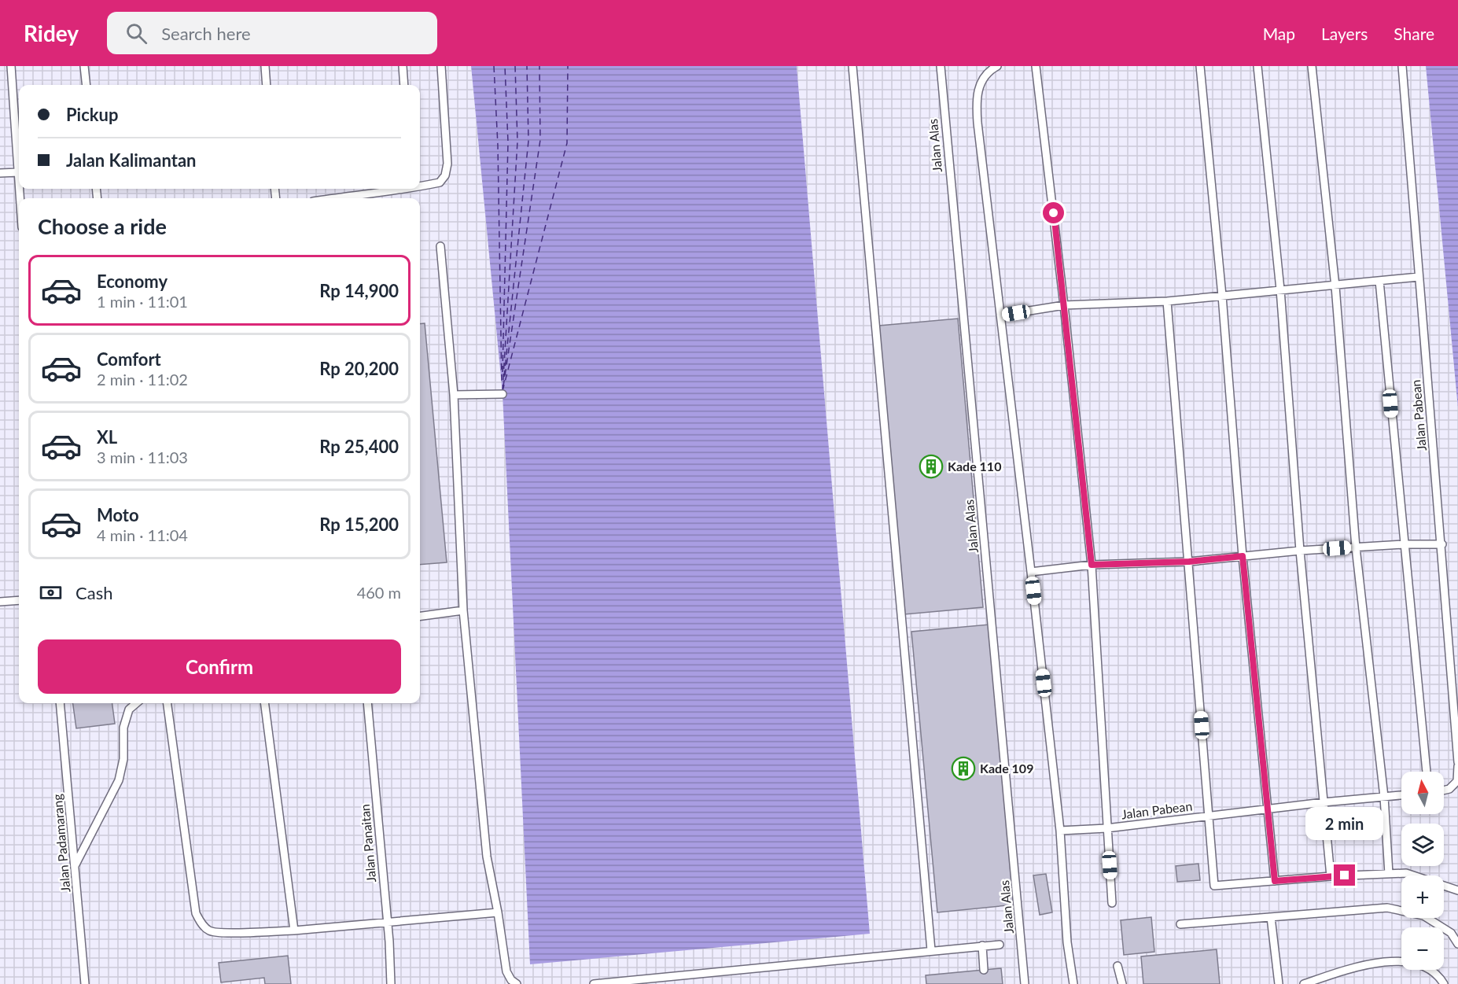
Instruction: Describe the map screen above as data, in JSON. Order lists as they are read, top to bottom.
{
  "streets": {
    "lane": [
      "Jalan Alas",
      "Jalan Pabean",
      "Jalan Padamarang",
      "Jalan Panaitan"
    ]
  },
  "places": {
    "building": ["Kade 110", "Kade 109"]
  },
  "north": "top",
  "page": {
    "header": "Ridey",
    "search": "Search here",
    "nav": ["Map", "Layers", "Share"],
    "banner": ["Pickup", "Jalan Kalimantan"],
    "heading": "Choose a ride",
    "list": [
      {
        "name": "Economy",
        "note": "1 min · 11:01",
        "value": "Rp 14,900"
      },
      {
        "name": "Comfort",
        "note": "2 min · 11:02",
        "value": "Rp 20,200"
      },
      {
        "name": "XL",
        "note": "3 min · 11:03",
        "value": "Rp 25,400"
      },
      {
        "name": "Moto",
        "note": "4 min · 11:04",
        "value": "Rp 15,200"
      }
    ],
    "pay": ["Cash", "460 m"],
    "buttons": "Confirm",
    "map_buttons": ["+", "−"],
    "bubble": "2 min"
  }
}
